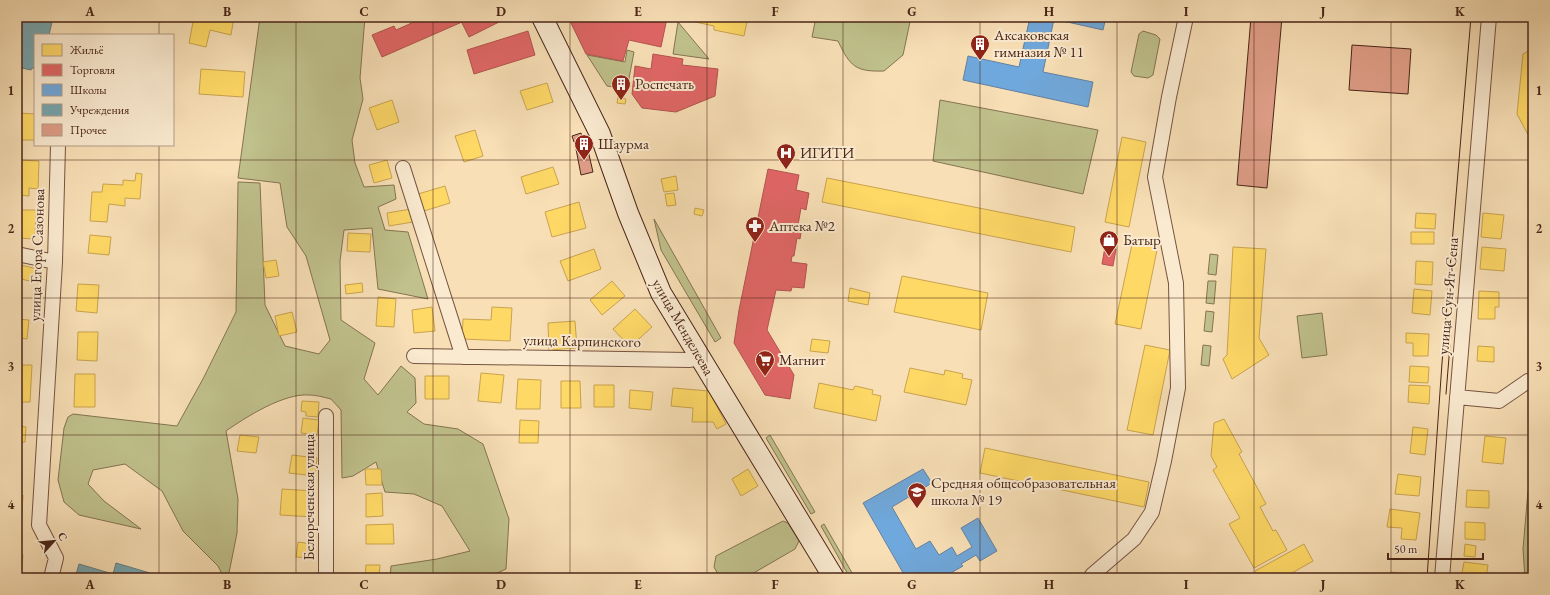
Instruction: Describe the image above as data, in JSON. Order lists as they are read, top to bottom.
{
  "streets": {
    "main road": ["улица Менделеева"],
    "street": [
      "улица Егора Сазонова",
      "улица Сун-Ят-Сена",
      "улица Карпинского",
      "Белореченская улица"
    ]
  },
  "crossings": [
    ["улица Менделеева", "улица Карпинского"]
  ],
  "places": {
    "building": ["Аксаковская гимназия № 11", "Роспечать", "Шаурма"],
    "hospital": ["ИГИТИ"],
    "pharmacy": ["Аптека №2"],
    "shop": ["Батыр"],
    "supermarket": ["Магнит"],
    "school or university": ["Средняя общеобразовательная школа № 19"]
  },
  "legend": [
    "Жильё",
    "Торговля",
    "Школы",
    "Учреждения",
    "Прочее"
  ],
  "scale_bar": "50 m",
  "north": "top right",
  "grid": {
    "columns": [
      "A",
      "B",
      "C",
      "D",
      "E",
      "F",
      "G",
      "H",
      "I",
      "J",
      "K"
    ],
    "rows": [
      "1",
      "2",
      "3",
      "4"
    ]
  }
}
